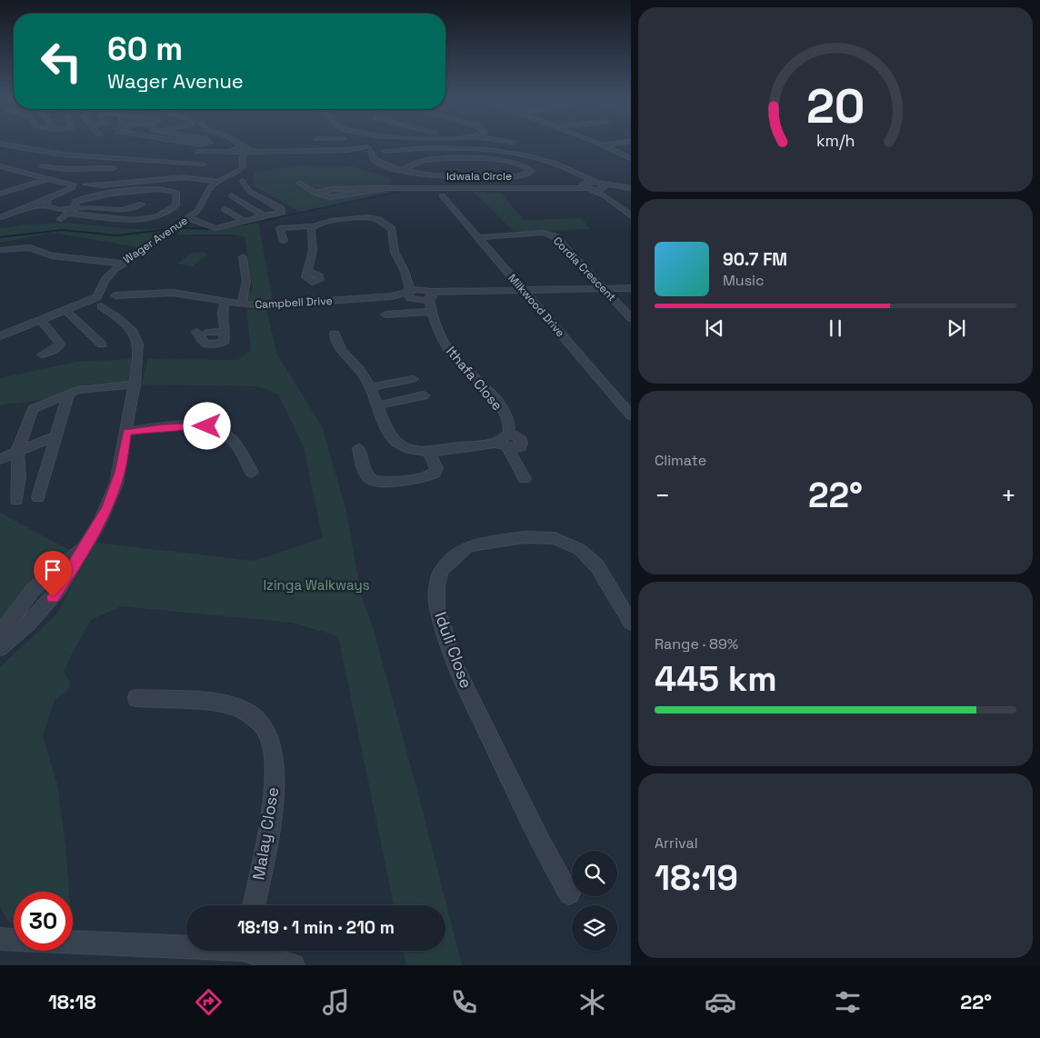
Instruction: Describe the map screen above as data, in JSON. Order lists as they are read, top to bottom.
{
  "streets": {
    "street": [
      "Idwala Circle",
      "Wager Avenue",
      "Cordia Crescent",
      "Campbell Drive",
      "Milkwood Drive",
      "Ithafa Close",
      "Iduli Close",
      "Malay Close"
    ]
  },
  "crossings": [
    ["Wager Avenue", "Campbell Drive"],
    ["Cordia Crescent", "Milkwood Drive"],
    ["Campbell Drive", "Milkwood Drive"],
    ["Campbell Drive", "Ithafa Close"]
  ],
  "parks": ["Izinga Walkways"],
  "page": {
    "turn": ["60 m", "Wager Avenue"],
    "song": ["90.7 FM", "Music"],
    "tile": [
      "Climate",
      ["Range · 89%", "445 km"],
      ["Arrival", "18:19"]
    ],
    "heat": ["−", "22°", "+"],
    "limit": "30",
    "trip": "18:19 · 1 min · 210 m",
    "tabs": ["18:18", "22°"],
    "gauge": ["20", "km/h"]
  }
}
